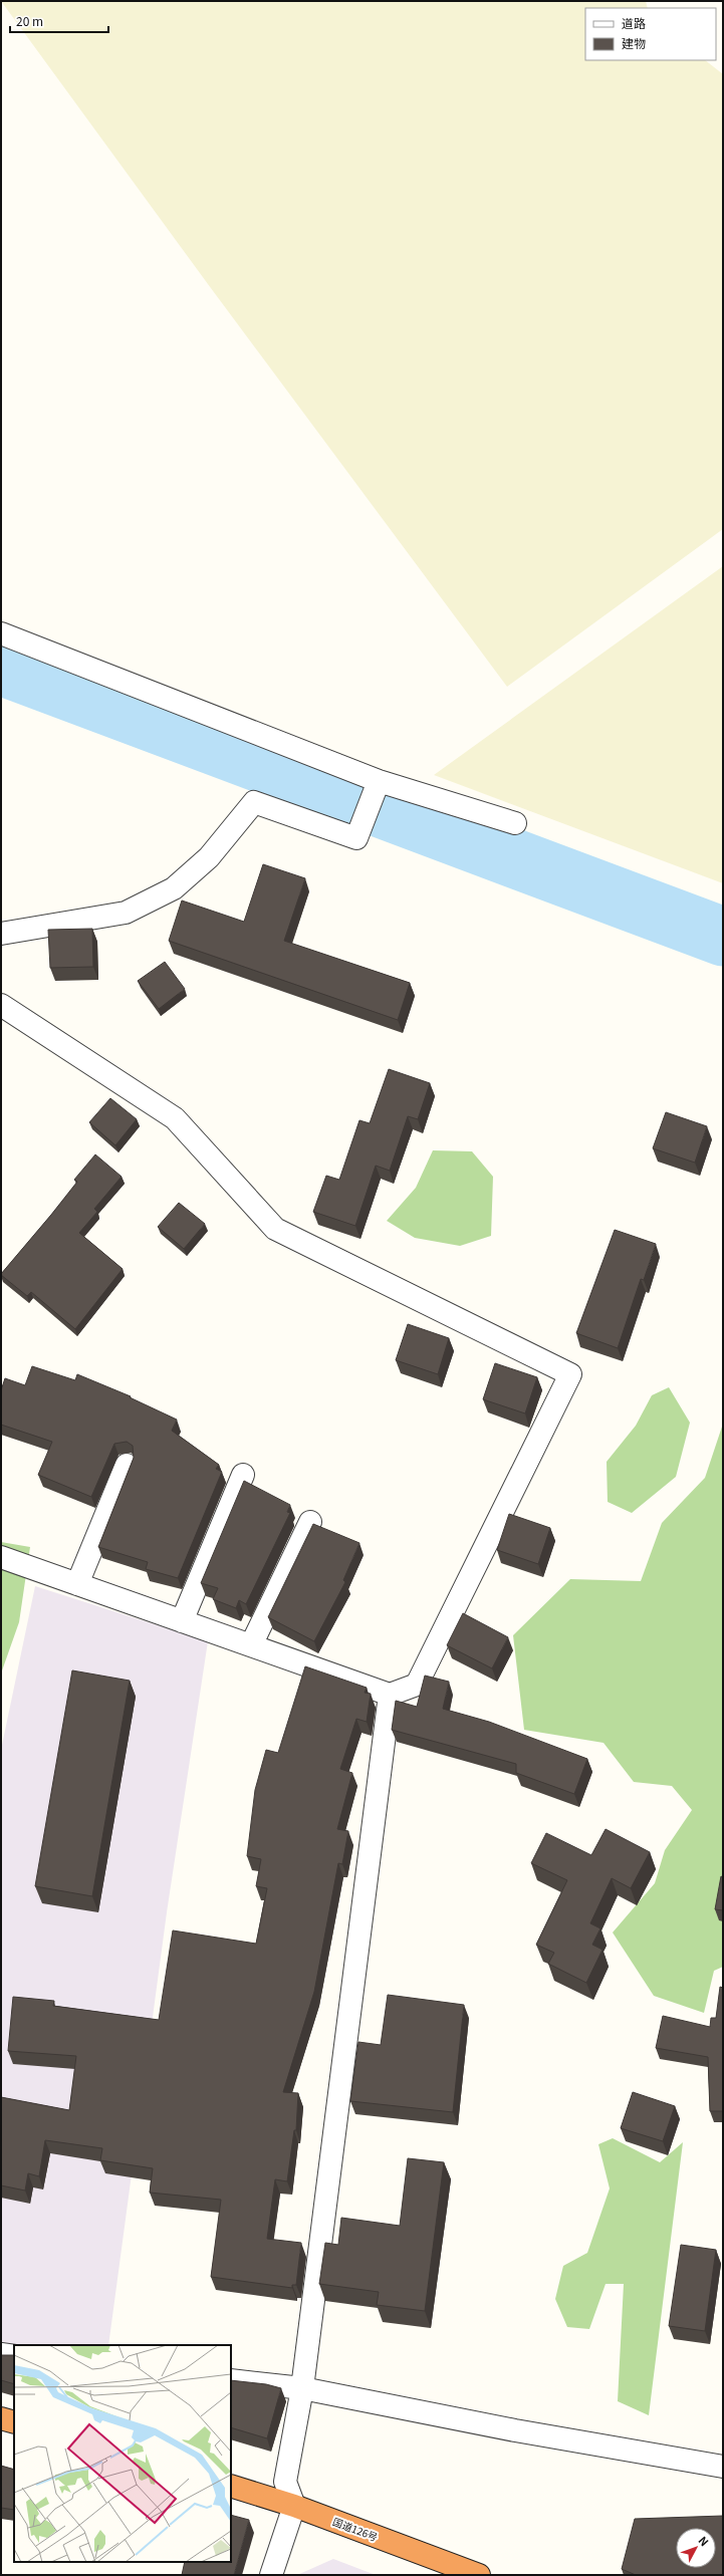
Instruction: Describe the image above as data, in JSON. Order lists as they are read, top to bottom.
{
  "streets": {
    "highway": ["国道126号"]
  },
  "legend": ["道路", "建物"],
  "scale_bar": "20 m",
  "north": "top right"
}
